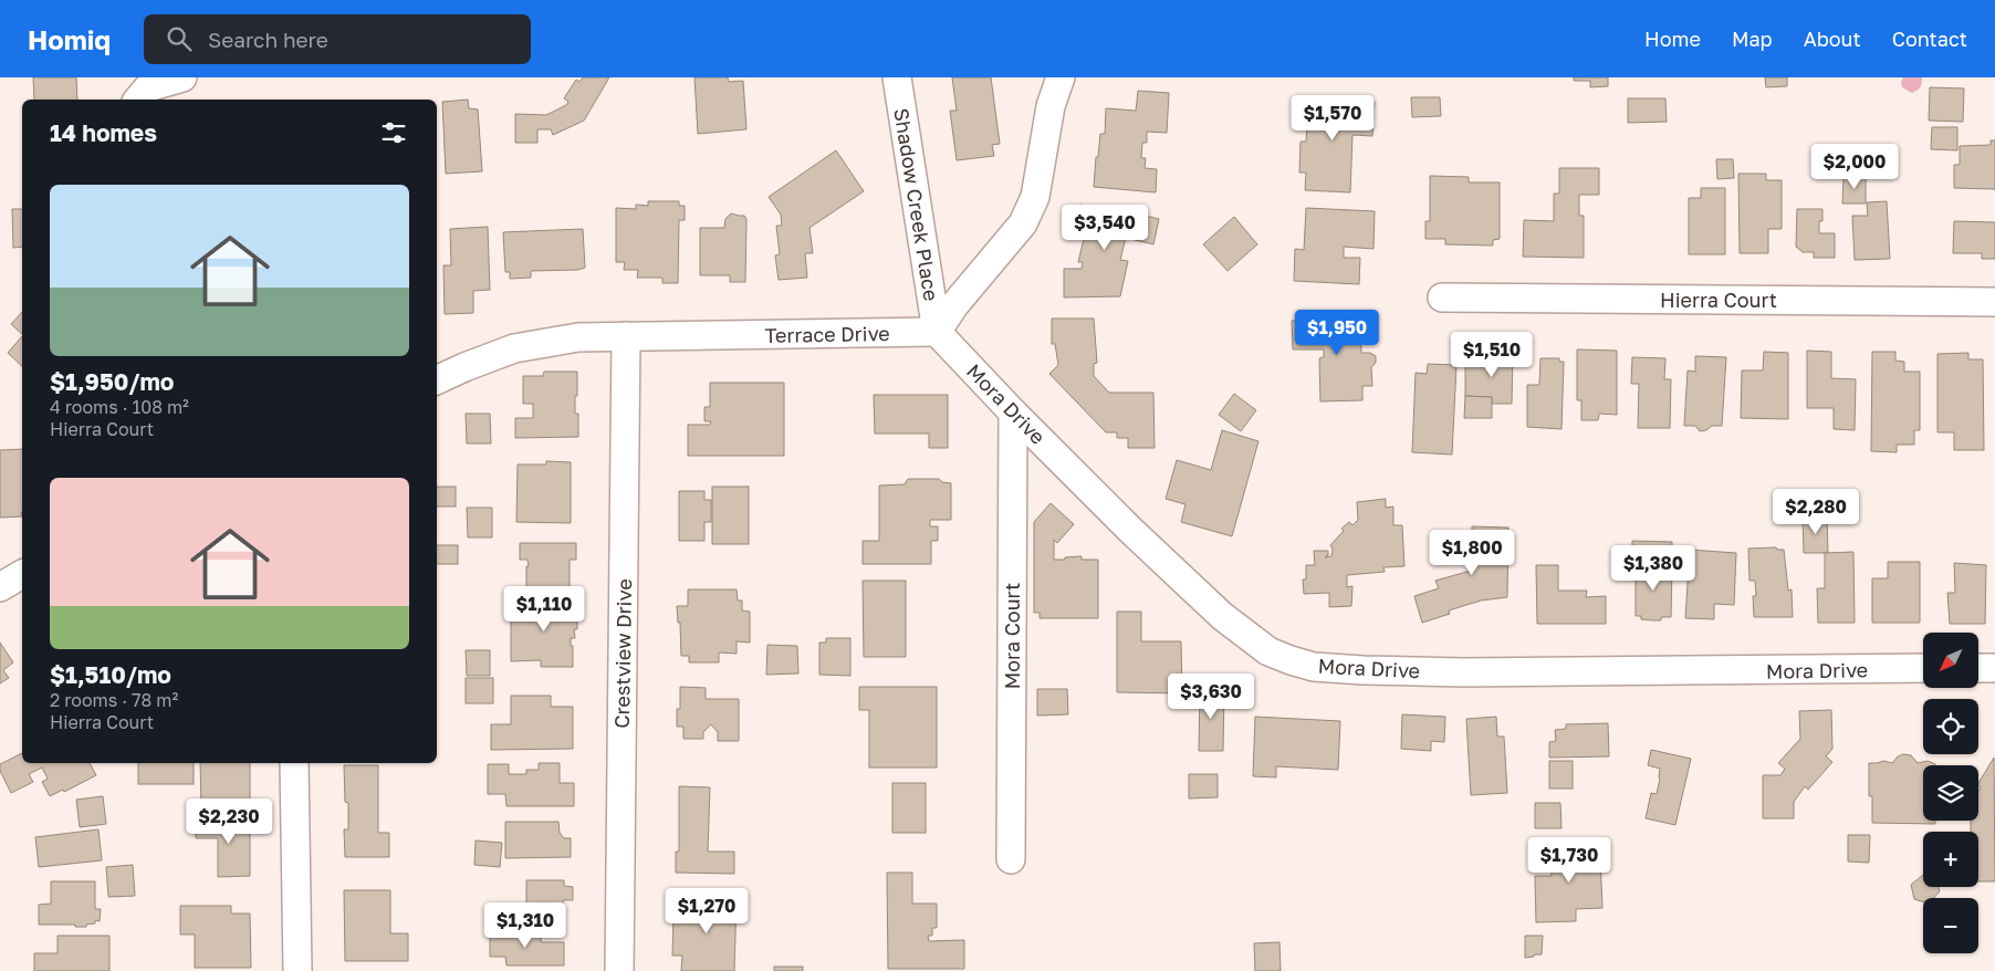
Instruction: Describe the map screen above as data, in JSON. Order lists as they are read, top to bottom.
{
  "streets": {
    "street": [
      "Shadow Creek Place",
      "Hierra Court",
      "Terrace Drive",
      "Mora Drive",
      "Mora Court",
      "Crestview Drive"
    ]
  },
  "crossings": [
    ["Shadow Creek Place", "Terrace Drive"],
    ["Shadow Creek Place", "Mora Drive"],
    ["Terrace Drive", "Mora Drive"],
    ["Terrace Drive", "Crestview Drive"],
    ["Mora Drive", "Mora Court"]
  ],
  "north": "bottom left",
  "page": {
    "header": "Homiq",
    "search": "Search here",
    "nav": [
      "Home",
      "Map",
      "About",
      "Contact"
    ],
    "price": [
      "$1,570",
      "$2,000",
      "$3,540",
      "$1,950",
      "$1,510",
      "$2,280",
      "$1,800",
      "$1,380",
      "$1,110",
      "$3,630",
      "$2,230",
      "$1,730",
      "$1,270",
      "$1,310"
    ],
    "heading": "14 homes",
    "list": [
      {
        "name": "$1,950/mo",
        "note": "4 rooms · 108 m² · Hierra Court"
      },
      {
        "name": "$1,510/mo",
        "note": "2 rooms · 78 m² · Hierra Court"
      }
    ],
    "map_buttons": ["+", "−"]
  }
}
